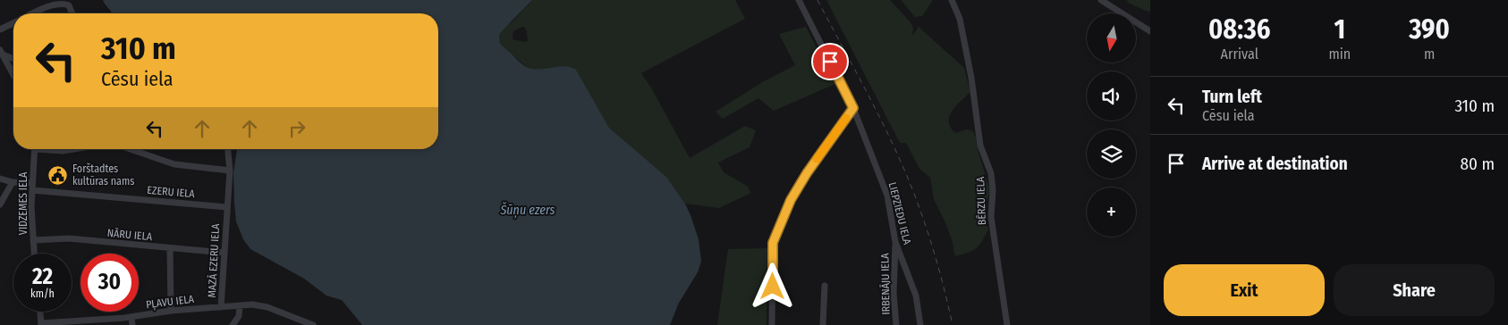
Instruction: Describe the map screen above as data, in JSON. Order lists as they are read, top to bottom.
{
  "streets": {
    "street": [
      "EZERU IELA",
      "BĒRZU IELA",
      "VIDZEMES IELA",
      "LIEPZIEDU IELA",
      "NĀRU IELA",
      "MAZĀ EZERU IELA",
      "IRBENĀJU IELA",
      "PĻAVU IELA"
    ]
  },
  "crossings": [
    ["EZERU IELA", "VIDZEMES IELA"],
    ["EZERU IELA", "MAZĀ EZERU IELA"],
    ["VIDZEMES IELA", "NĀRU IELA"],
    ["LIEPZIEDU IELA", "IRBENĀJU IELA"],
    ["NĀRU IELA", "MAZĀ EZERU IELA"],
    ["MAZĀ EZERU IELA", "PĻAVU IELA"]
  ],
  "water": ["Šūņu ezers"],
  "places": {
    "public building": ["Forštadtes kultūras nams"]
  },
  "north": "bottom",
  "page": {
    "eta": [
      "08:36",
      "Arrival",
      "1",
      "min",
      "390",
      "m"
    ],
    "map_buttons": "+",
    "turn": ["310 m", "Cēsu iela"],
    "list": [
      {
        "name": "Turn left",
        "note": "Cēsu iela",
        "value": "310 m"
      },
      {
        "name": "Arrive at destination",
        "value": "80 m"
      }
    ],
    "speed": "22 km/h",
    "limit": "30",
    "buttons": ["Exit", "Share"]
  }
}
